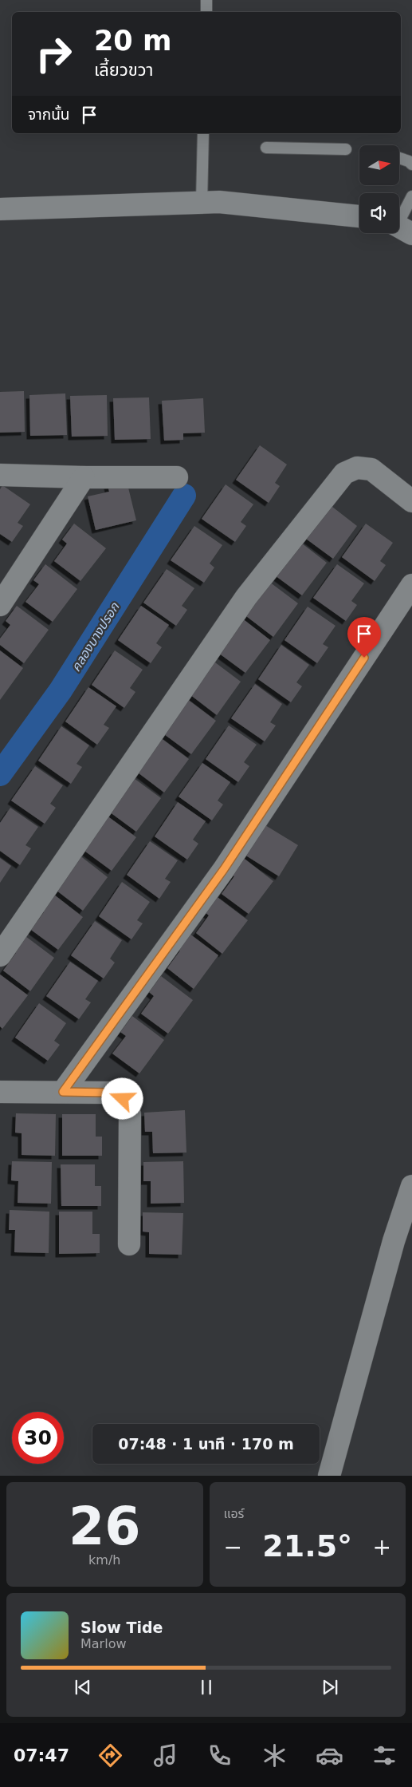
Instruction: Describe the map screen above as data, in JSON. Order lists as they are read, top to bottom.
{
  "water": ["คลองบางปรอก"],
  "north": "right",
  "page": {
    "turn": ["20 m", "เลี้ยวขวา"],
    "then": "จากนั้น",
    "limit": "30",
    "trip": "07:48 · 1 นาที · 170 m",
    "tile": [
      ["26", "km/h"],
      "แอร์"
    ],
    "heat": ["−", "21.5°", "+"],
    "song": ["Slow Tide", "Marlow"],
    "tabs": "07:47"
  }
}
